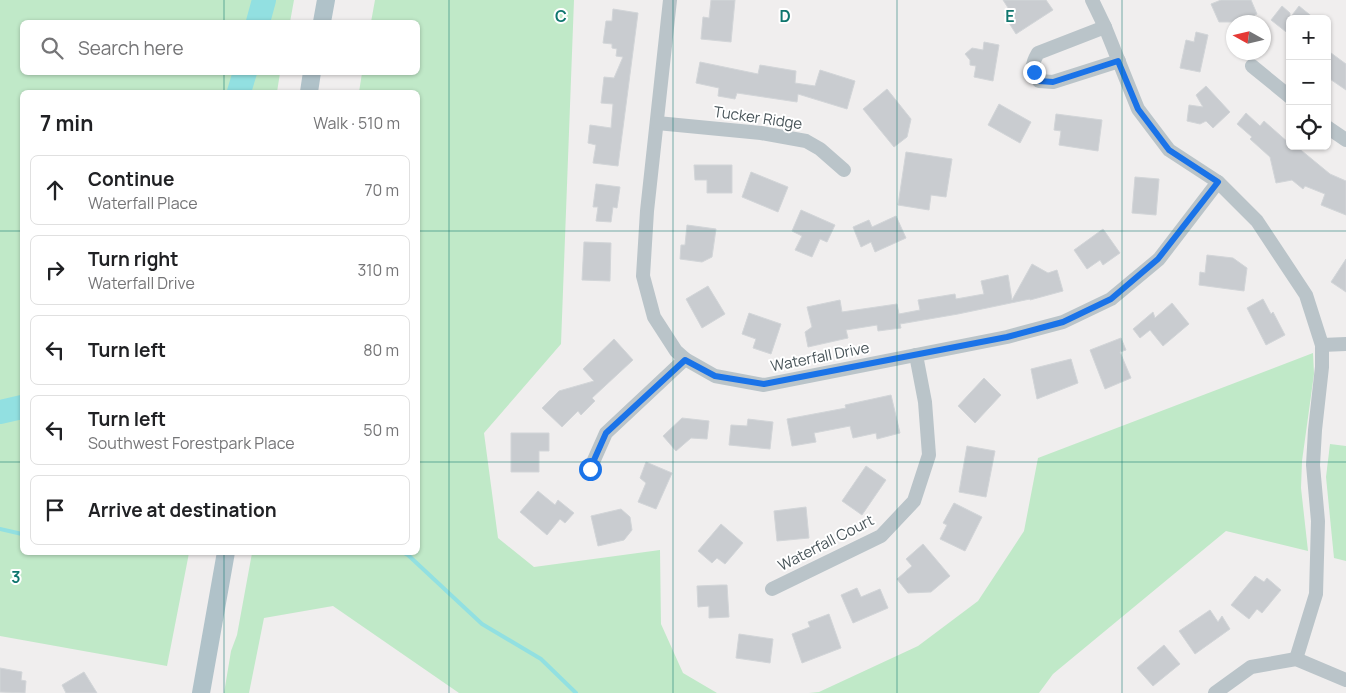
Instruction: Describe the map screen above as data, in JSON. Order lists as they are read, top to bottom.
{
  "streets": {
    "street": ["Tucker Ridge", "Waterfall Drive", "Waterfall Court"]
  },
  "crossings": [
    ["Tucker Ridge", "Waterfall Drive"],
    ["Waterfall Drive", "Waterfall Court"]
  ],
  "north": "left",
  "page": {
    "map_buttons": ["+", "−"],
    "search": "Search here",
    "heading": ["7 min", "Walk · 510 m"],
    "list": [
      ["Continue", "Waterfall Place", "70 m"],
      ["Turn right", "Waterfall Drive", "310 m"],
      ["Turn left", "80 m"],
      ["Turn left", "Southwest Forestpark Place", "50 m"],
      "Arrive at destination"
    ]
  },
  "grid": {
    "columns": ["C", "D", "E"],
    "rows": ["3"]
  }
}
